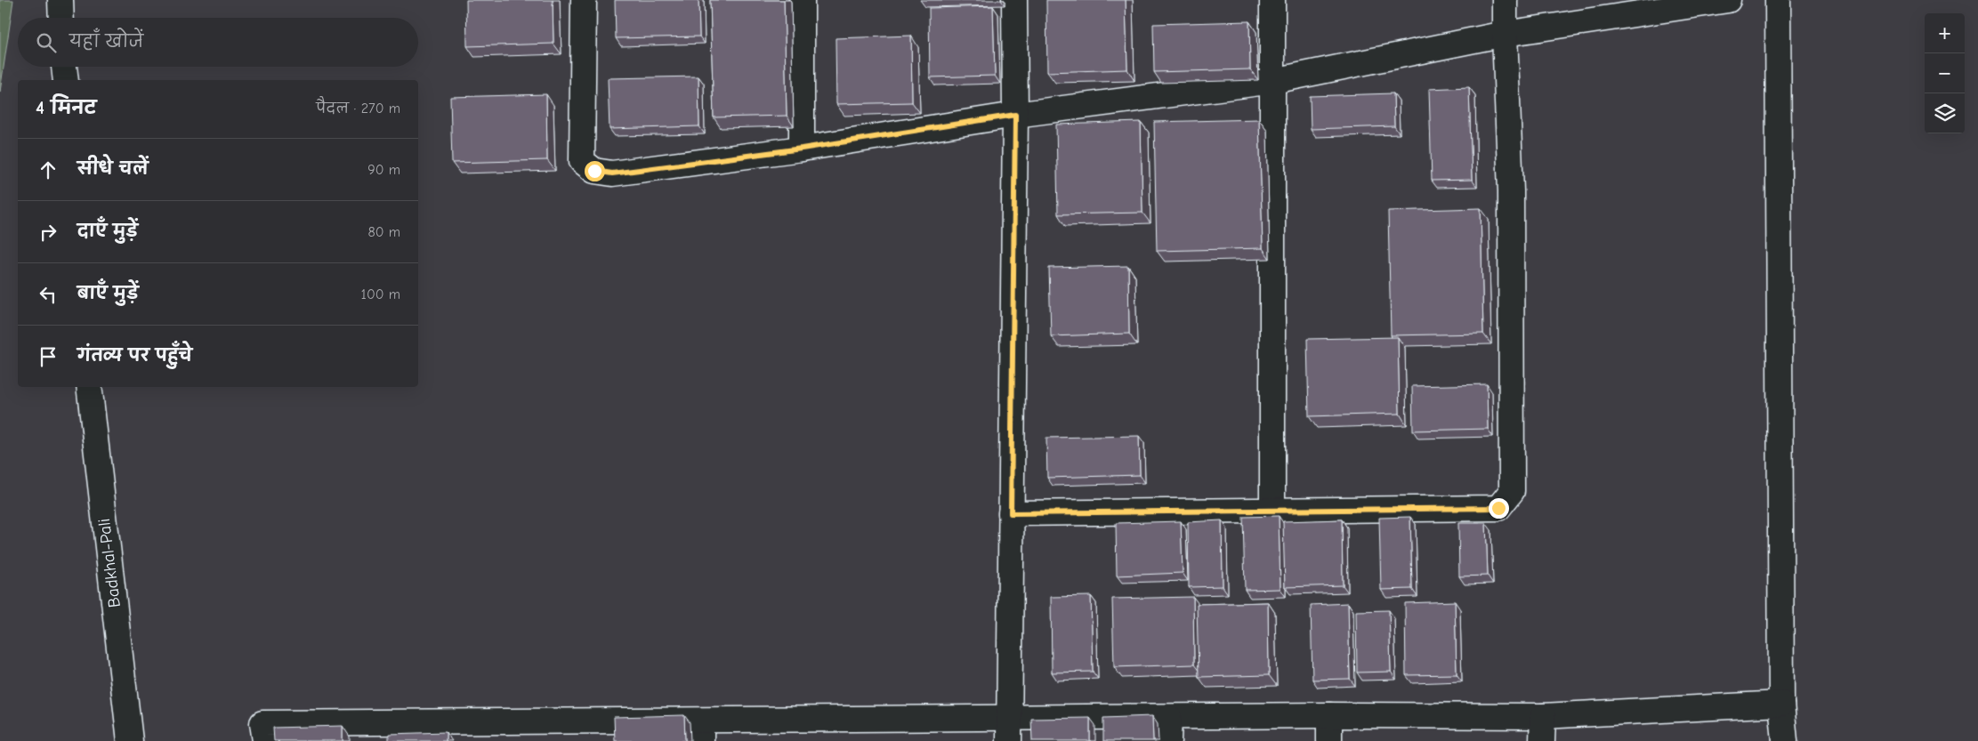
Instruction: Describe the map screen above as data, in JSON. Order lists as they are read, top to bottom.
{
  "streets": {
    "street": ["Badkhal-Pali"]
  },
  "page": {
    "map_buttons": ["+", "−"],
    "search": "यहाँ खोजें",
    "heading": ["4 मिनट", "पैदल · 270 m"],
    "list": [
      ["सीधे चलें", "90 m"],
      ["दाएँ मुड़ें", "80 m"],
      ["बाएँ मुड़ें", "100 m"],
      "गंतव्य पर पहुँचे"
    ]
  }
}
